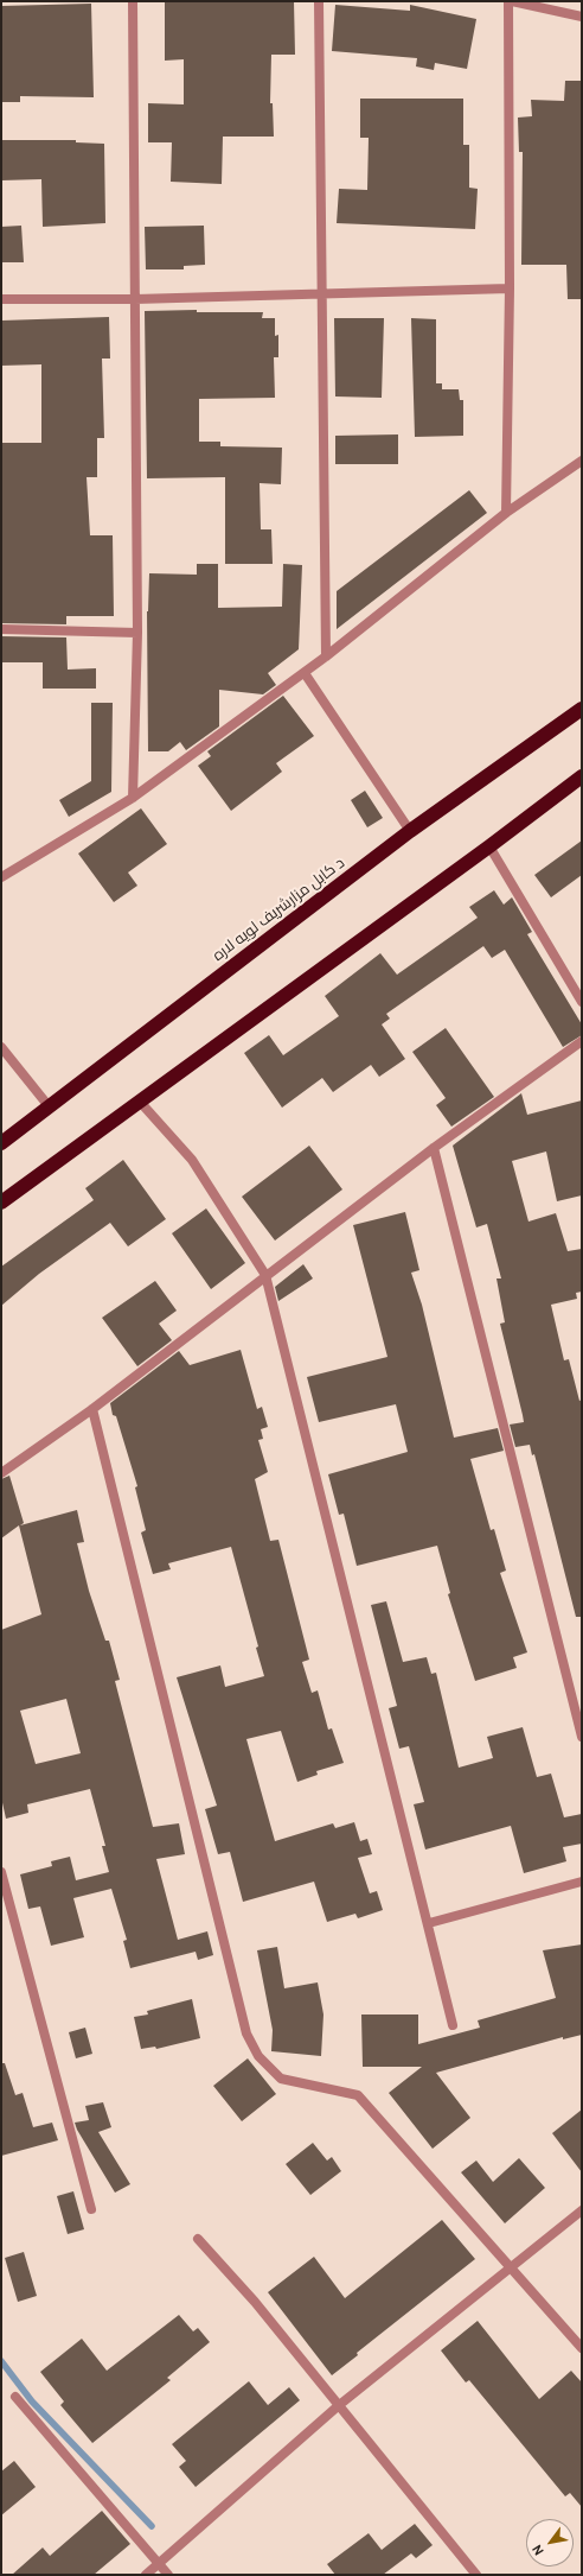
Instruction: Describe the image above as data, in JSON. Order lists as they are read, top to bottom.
{
  "streets": {
    "highway": ["د کابل مزارشریف لویه لاره"]
  },
  "north": "bottom left"
}
